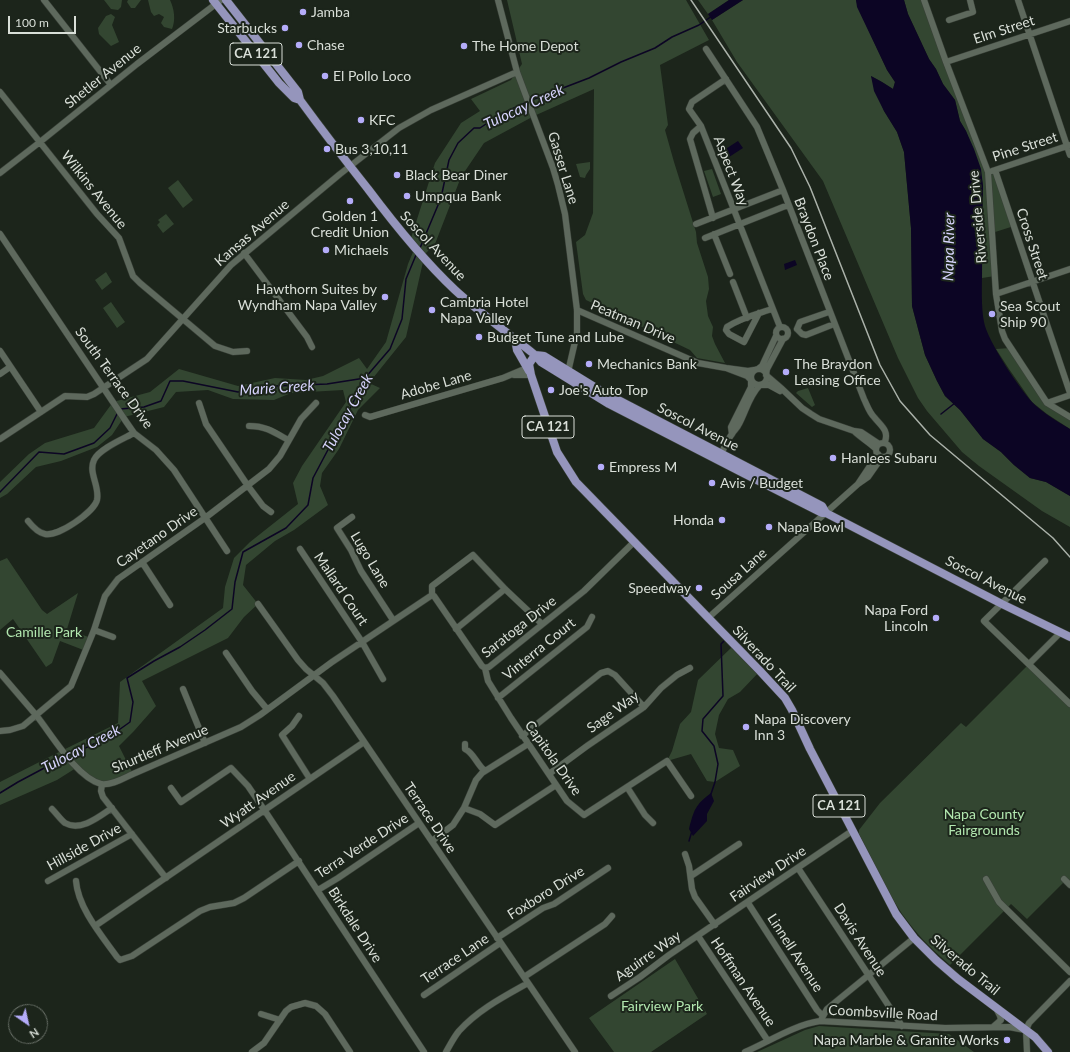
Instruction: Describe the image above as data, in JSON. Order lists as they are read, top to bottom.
{
  "streets": {
    "main road": ["CA 121", "Soscol Avenue", "Silverado Trail"],
    "street": [
      "Elm Street",
      "Shetler Avenue",
      "Pine Street",
      "Gasser Lane",
      "Aspect Way",
      "Wilkins Avenue",
      "Riverside Drive",
      "Kansas Avenue",
      "Braydon Place",
      "Cross Street",
      "Peatman Drive",
      "South Terrace Drive",
      "Adobe Lane",
      "Cayetano Drive",
      "Lugo Lane",
      "Sousa Lane",
      "Mallard Court",
      "Saratoga Drive",
      "Vinterra Court",
      "Sage Way",
      "Shurtleff Avenue",
      "Capitola Drive",
      "Wyatt Avenue",
      "Terrace Drive",
      "Terra Verde Drive",
      "Hillside Drive",
      "Fairview Drive",
      "Foxboro Drive",
      "Birkdale Drive",
      "Davis Avenue",
      "Linnell Avenue",
      "Aguirre Way",
      "Terrace Lane",
      "Hoffman Avenue",
      "Coombsville Road"
    ]
  },
  "crossings": [
    ["Elm Street", "Riverside Drive"],
    ["Shetler Avenue", "Wilkins Avenue"],
    ["Shetler Avenue", "Soscol Avenue"],
    ["Pine Street", "Riverside Drive"],
    ["Pine Street", "Cross Street"],
    ["Gasser Lane", "Kansas Avenue"],
    ["Gasser Lane", "Soscol Avenue"],
    ["Gasser Lane", "Peatman Drive"],
    ["Aspect Way", "Braydon Place"],
    ["Wilkins Avenue", "Kansas Avenue"],
    ["Kansas Avenue", "Soscol Avenue"],
    ["Kansas Avenue", "South Terrace Drive"],
    ["Braydon Place", "Peatman Drive"],
    ["Braydon Place", "Sousa Lane"],
    ["Soscol Avenue", "Sousa Lane"],
    ["Soscol Avenue", "Silverado Trail"],
    ["Peatman Drive", "Sousa Lane"],
    ["South Terrace Drive", "Cayetano Drive"],
    ["Adobe Lane", "Silverado Trail"],
    ["Cayetano Drive", "Shurtleff Avenue"],
    ["Sousa Lane", "Silverado Trail"],
    ["Saratoga Drive", "Silverado Trail"],
    ["Saratoga Drive", "Capitola Drive"],
    ["Vinterra Court", "Capitola Drive"],
    ["Silverado Trail", "Fairview Drive"],
    ["Silverado Trail", "Coombsville Road"],
    ["Sage Way", "Capitola Drive"],
    ["Shurtleff Avenue", "Terrace Drive"],
    ["Wyatt Avenue", "Terrace Drive"],
    ["Wyatt Avenue", "Birkdale Drive"],
    ["Terrace Drive", "Terra Verde Drive"],
    ["Terrace Drive", "Foxboro Drive"],
    ["Terrace Drive", "Terrace Lane"],
    ["Terra Verde Drive", "Birkdale Drive"],
    ["Fairview Drive", "Davis Avenue"],
    ["Fairview Drive", "Linnell Avenue"],
    ["Fairview Drive", "Aguirre Way"],
    ["Fairview Drive", "Hoffman Avenue"],
    ["Foxboro Drive", "Terrace Lane"],
    ["Davis Avenue", "Coombsville Road"],
    ["Linnell Avenue", "Coombsville Road"],
    ["Aguirre Way", "Hoffman Avenue"],
    ["Hoffman Avenue", "Coombsville Road"]
  ],
  "water": ["Tulocay Creek", "Napa River", "Marie Creek"],
  "parks": ["Camille Park", "Napa County Fairgrounds", "Fairview Park"],
  "places": [
    "Jamba",
    "Starbucks",
    "Chase",
    "The Home Depot",
    "El Pollo Loco",
    "KFC",
    "Bus 3,10,11",
    "Black Bear Diner",
    "Umpqua Bank",
    "Golden 1 Credit Union",
    "Michaels",
    "Hawthorn Suites by Wyndham Napa Valley",
    "Cambria Hotel Napa Valley",
    "Sea Scout Ship 90",
    "Budget Tune and Lube",
    "Mechanics Bank",
    "The Braydon Leasing Office",
    "Joe's Auto Top",
    "Hanlees Subaru",
    "Empress M",
    "Avis / Budget",
    "Honda",
    "Napa Bowl",
    "Speedway",
    "Napa Ford Lincoln",
    "Napa Discovery Inn 3",
    "Napa Marble & Granite Works"
  ],
  "scale_bar": "100 m",
  "north": "bottom right"
}
